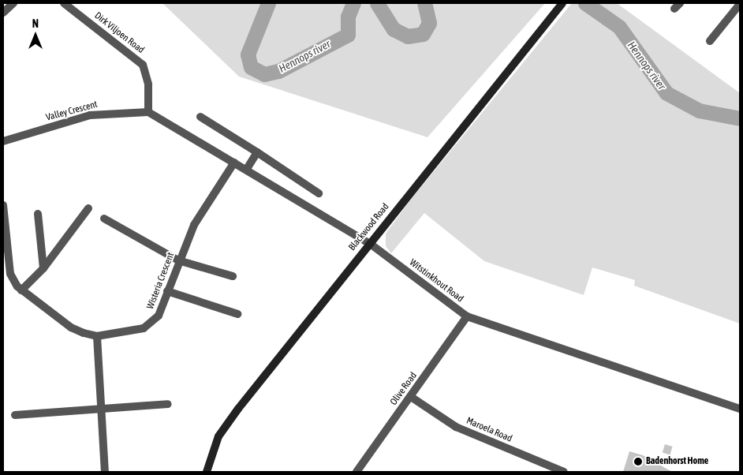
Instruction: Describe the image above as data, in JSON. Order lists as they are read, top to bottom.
{
  "streets": {
    "street": [
      "Dirk Viljoen Road",
      "Valley Crescent",
      "Blackwood Road",
      "Wisteria Crescent",
      "Witstinkhout Road",
      "Olive Road",
      "Maroela Road"
    ]
  },
  "crossings": [
    ["Dirk Viljoen Road", "Valley Crescent"],
    ["Dirk Viljoen Road", "Witstinkhout Road"],
    ["Valley Crescent", "Witstinkhout Road"],
    ["Blackwood Road", "Witstinkhout Road"],
    ["Wisteria Crescent", "Witstinkhout Road"],
    ["Witstinkhout Road", "Olive Road"],
    ["Olive Road", "Maroela Road"]
  ],
  "water": ["Hennops river"],
  "places": ["Badenhorst Home"],
  "north": "top"
}
